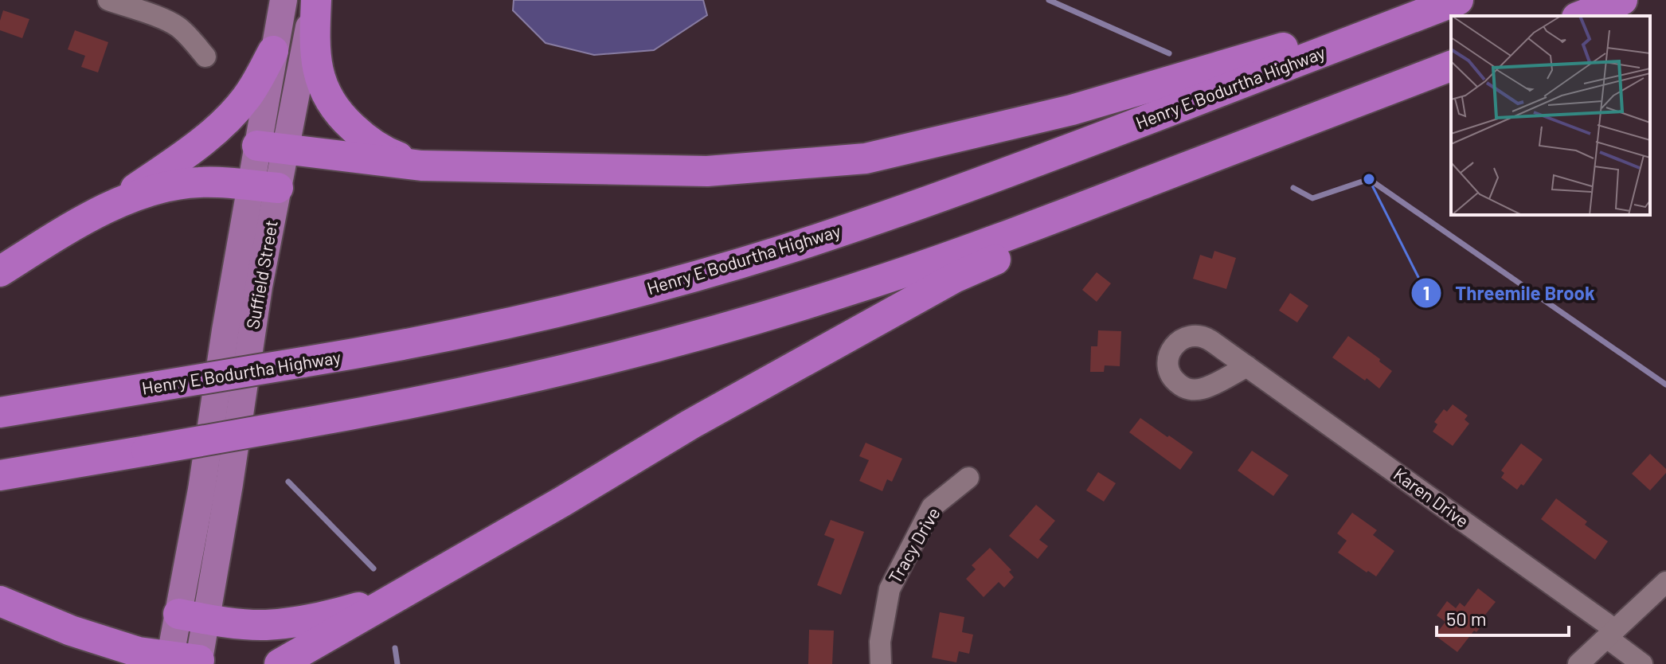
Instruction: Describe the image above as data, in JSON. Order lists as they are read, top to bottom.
{
  "streets": {
    "highway": ["Henry E Bodurtha Highway"],
    "main road": ["Suffield Street"],
    "street": ["Karen Drive", "Tracy Drive"]
  },
  "places": ["Threemile Brook"],
  "scale_bar": "50 m"
}
